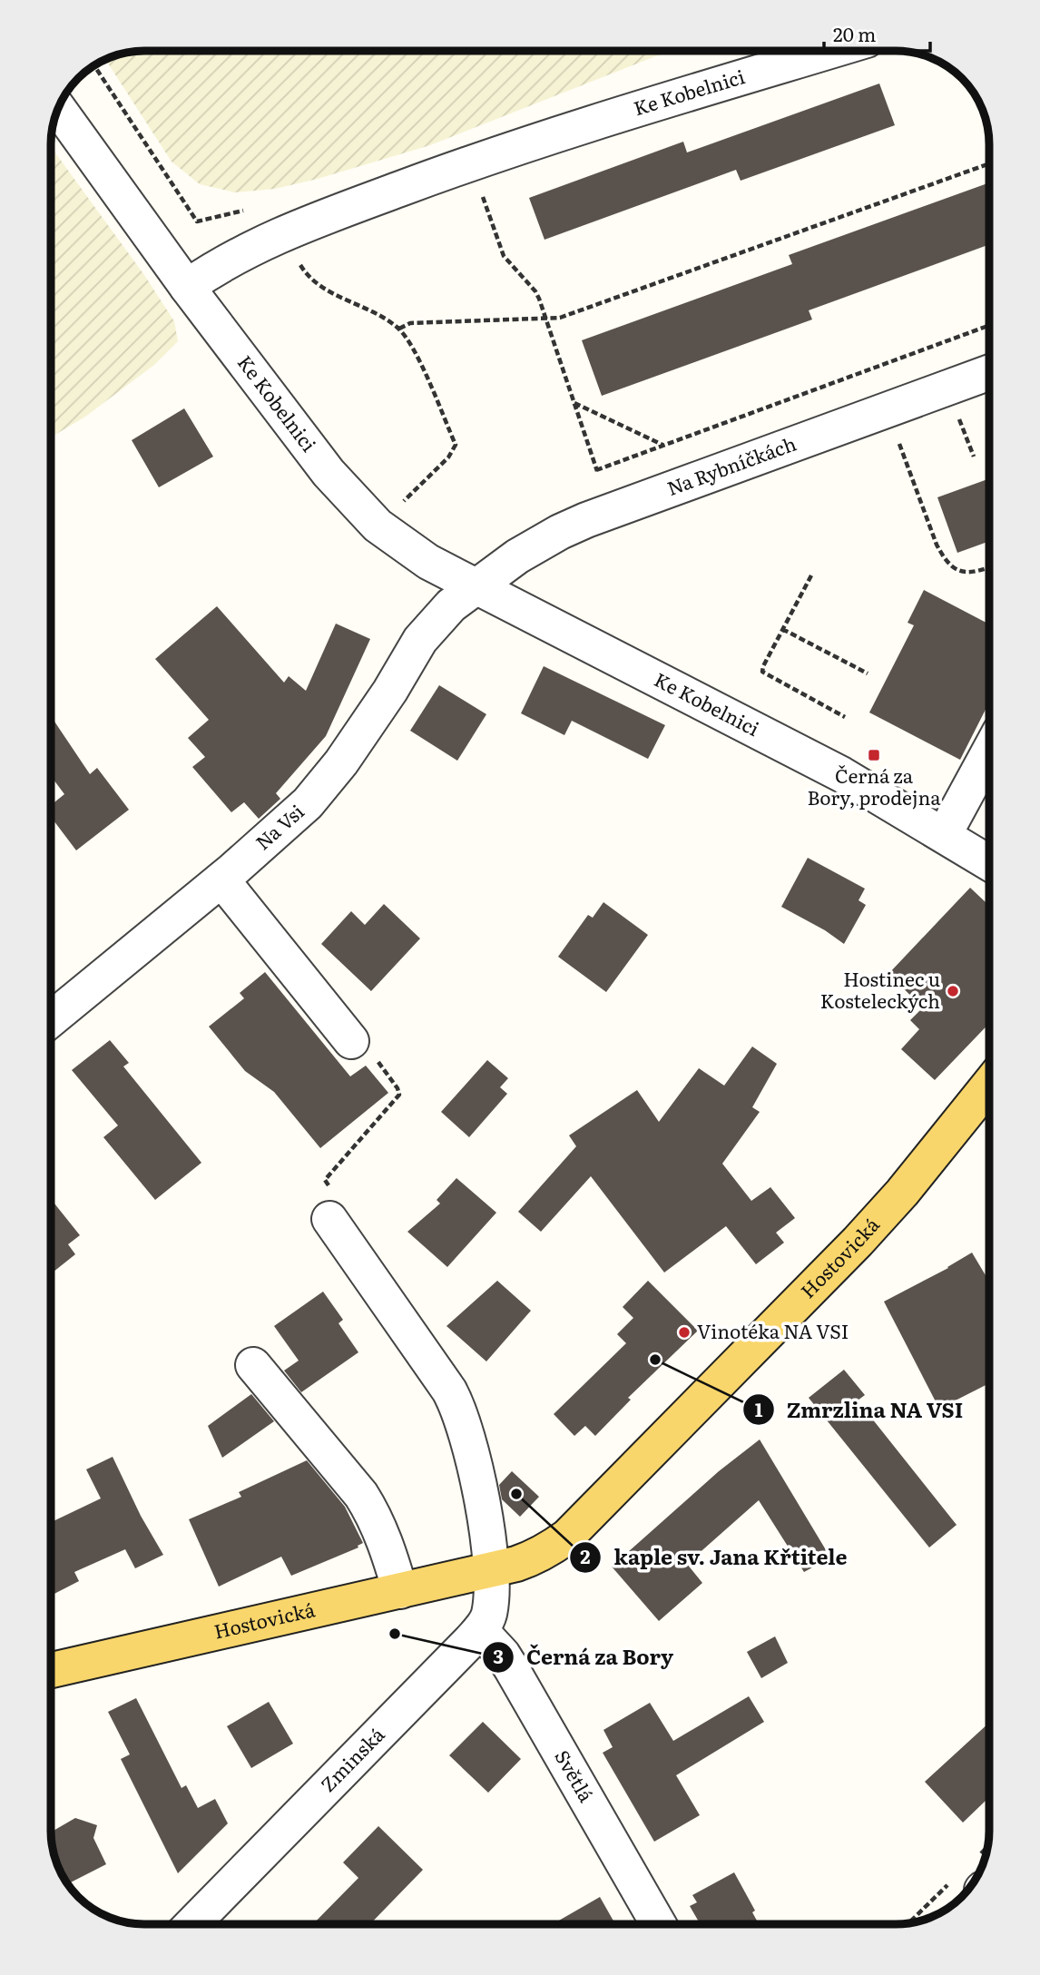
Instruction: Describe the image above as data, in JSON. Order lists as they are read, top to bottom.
{
  "streets": {
    "main road": ["Hostovická"],
    "street": [
      "Ke Kobelnici",
      "Na Rybníčkách",
      "Na Vsi",
      "Zminská",
      "Světlá"
    ]
  },
  "crossings": [
    ["Ke Kobelnici", "Na Rybníčkách"],
    ["Ke Kobelnici", "Na Vsi"],
    ["Na Rybníčkách", "Na Vsi"],
    ["Hostovická", "Zminská"],
    ["Zminská", "Světlá"]
  ],
  "places": {
    "transit": ["Černá za Bory, prodejna"],
    "other": [
      "Hostinec u Kosteleckých",
      "Vinotéka NA VSI",
      "Zmrzlina NA VSI",
      "kaple sv. Jana Křtitele",
      "Černá za Bory"
    ]
  },
  "scale_bar": "20 m"
}
